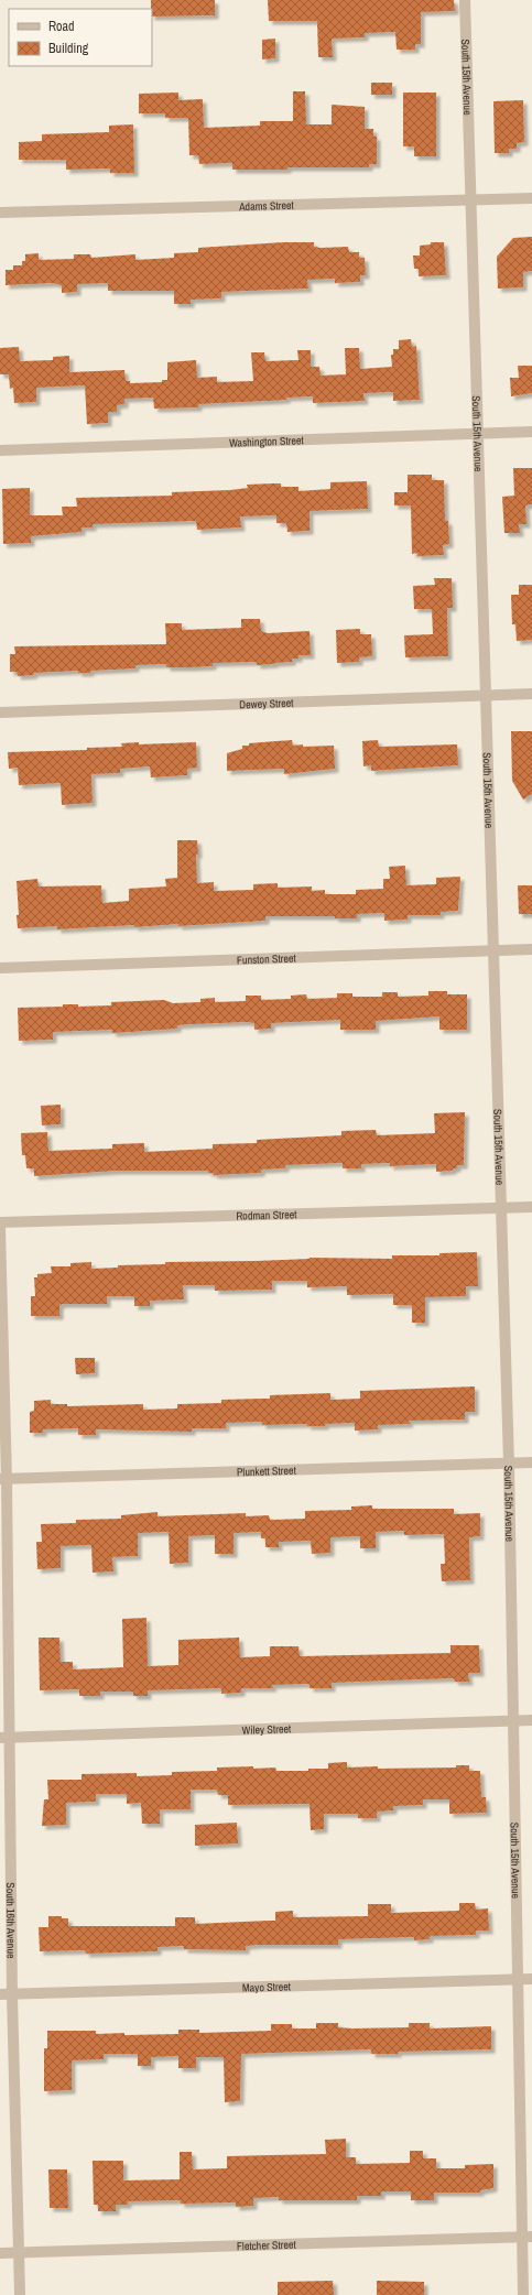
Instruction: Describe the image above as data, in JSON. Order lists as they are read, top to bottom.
{
  "streets": {
    "street": [
      "South 15th Avenue",
      "Adams Street",
      "Washington Street",
      "Dewey Street",
      "Funston Street",
      "Rodman Street",
      "Plunkett Street",
      "Wiley Street",
      "South 16th Avenue",
      "Mayo Street",
      "Fletcher Street"
    ]
  },
  "crossings": [
    ["South 15th Avenue", "Adams Street"],
    ["South 15th Avenue", "Washington Street"],
    ["South 15th Avenue", "Dewey Street"],
    ["South 15th Avenue", "Funston Street"],
    ["South 15th Avenue", "Rodman Street"],
    ["South 15th Avenue", "Plunkett Street"],
    ["South 15th Avenue", "Wiley Street"],
    ["South 15th Avenue", "Mayo Street"],
    ["South 15th Avenue", "Fletcher Street"],
    ["Plunkett Street", "South 16th Avenue"],
    ["Wiley Street", "South 16th Avenue"],
    ["South 16th Avenue", "Mayo Street"],
    ["South 16th Avenue", "Fletcher Street"]
  ],
  "legend": ["Road", "Building"]
}
